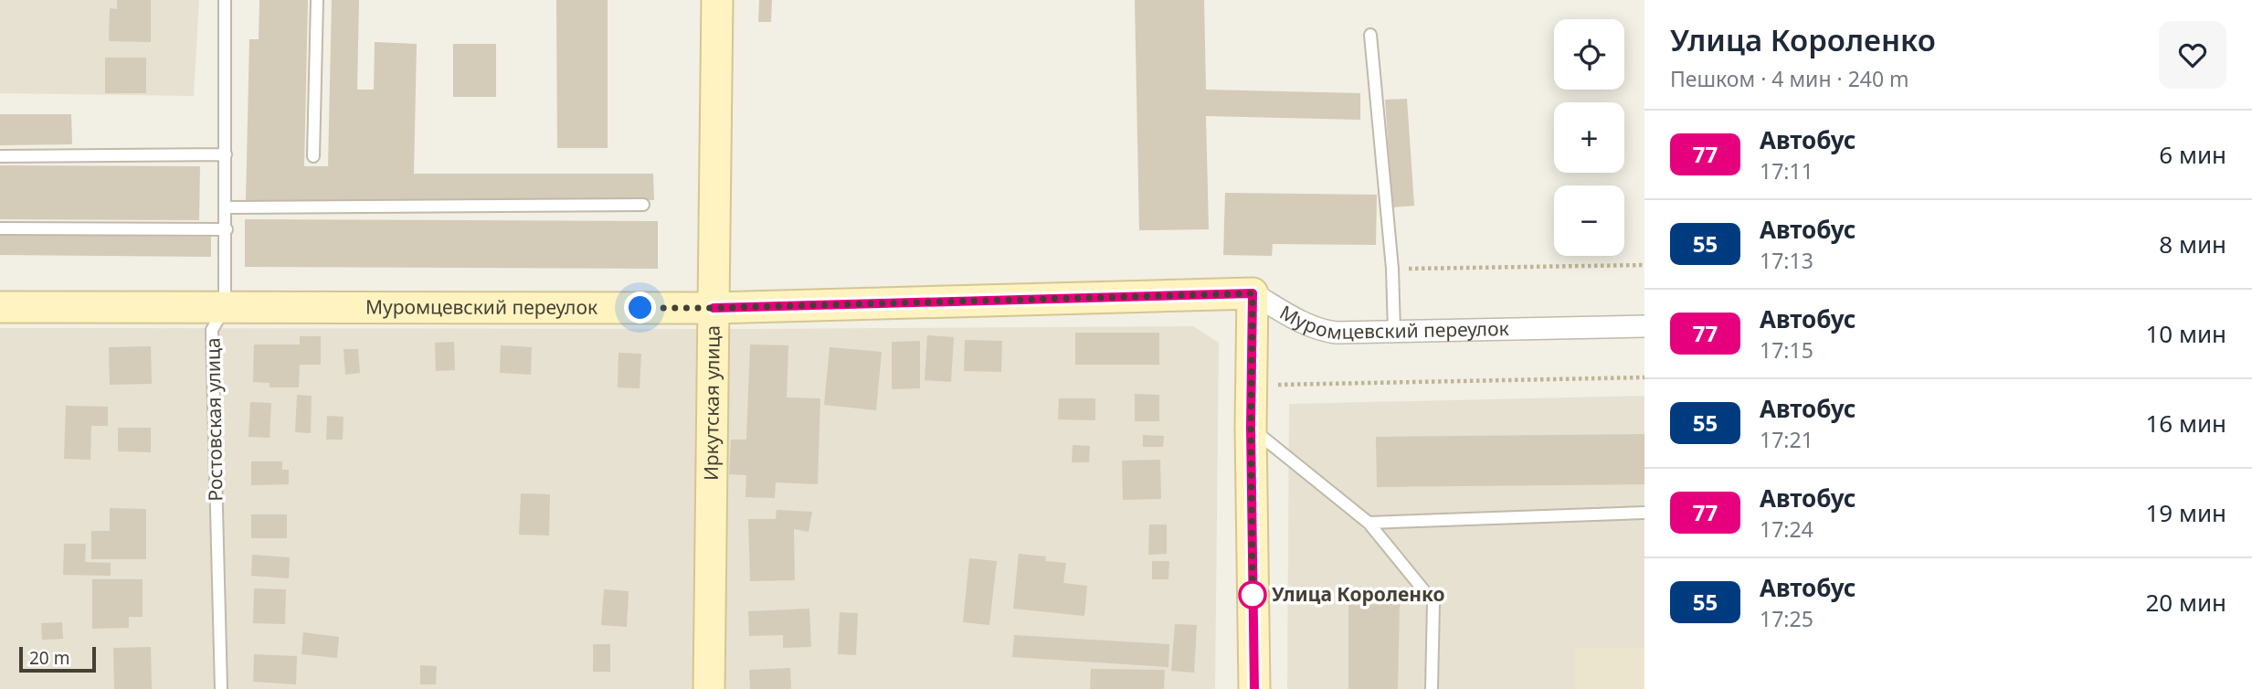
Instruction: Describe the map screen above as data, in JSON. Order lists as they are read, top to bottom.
{
  "streets": {
    "main road": ["Муромцевский переулок", "Иркутская улица"],
    "lane": ["Ростовская улица"]
  },
  "crossings": [
    ["Муромцевский переулок", "Иркутская улица"],
    ["Муромцевский переулок", "Ростовская улица"]
  ],
  "places": ["Улица Короленко"],
  "lines": ["bus line 77"],
  "scale_bar": "20 m",
  "page": {
    "heading": ["Улица Короленко", "Пешком · 4 мин · 240 m"],
    "map_buttons": ["+", "−"],
    "list": [
      {
        "mark": "77",
        "name": "Автобус",
        "note": "17:11",
        "value": "6 мин"
      },
      {
        "mark": "55",
        "name": "Автобус",
        "note": "17:13",
        "value": "8 мин"
      },
      {
        "mark": "77",
        "name": "Автобус",
        "note": "17:15",
        "value": "10 мин"
      },
      {
        "mark": "55",
        "name": "Автобус",
        "note": "17:21",
        "value": "16 мин"
      },
      {
        "mark": "77",
        "name": "Автобус",
        "note": "17:24",
        "value": "19 мин"
      },
      {
        "mark": "55",
        "name": "Автобус",
        "note": "17:25",
        "value": "20 мин"
      }
    ],
    "scale": "20 m"
  }
}
